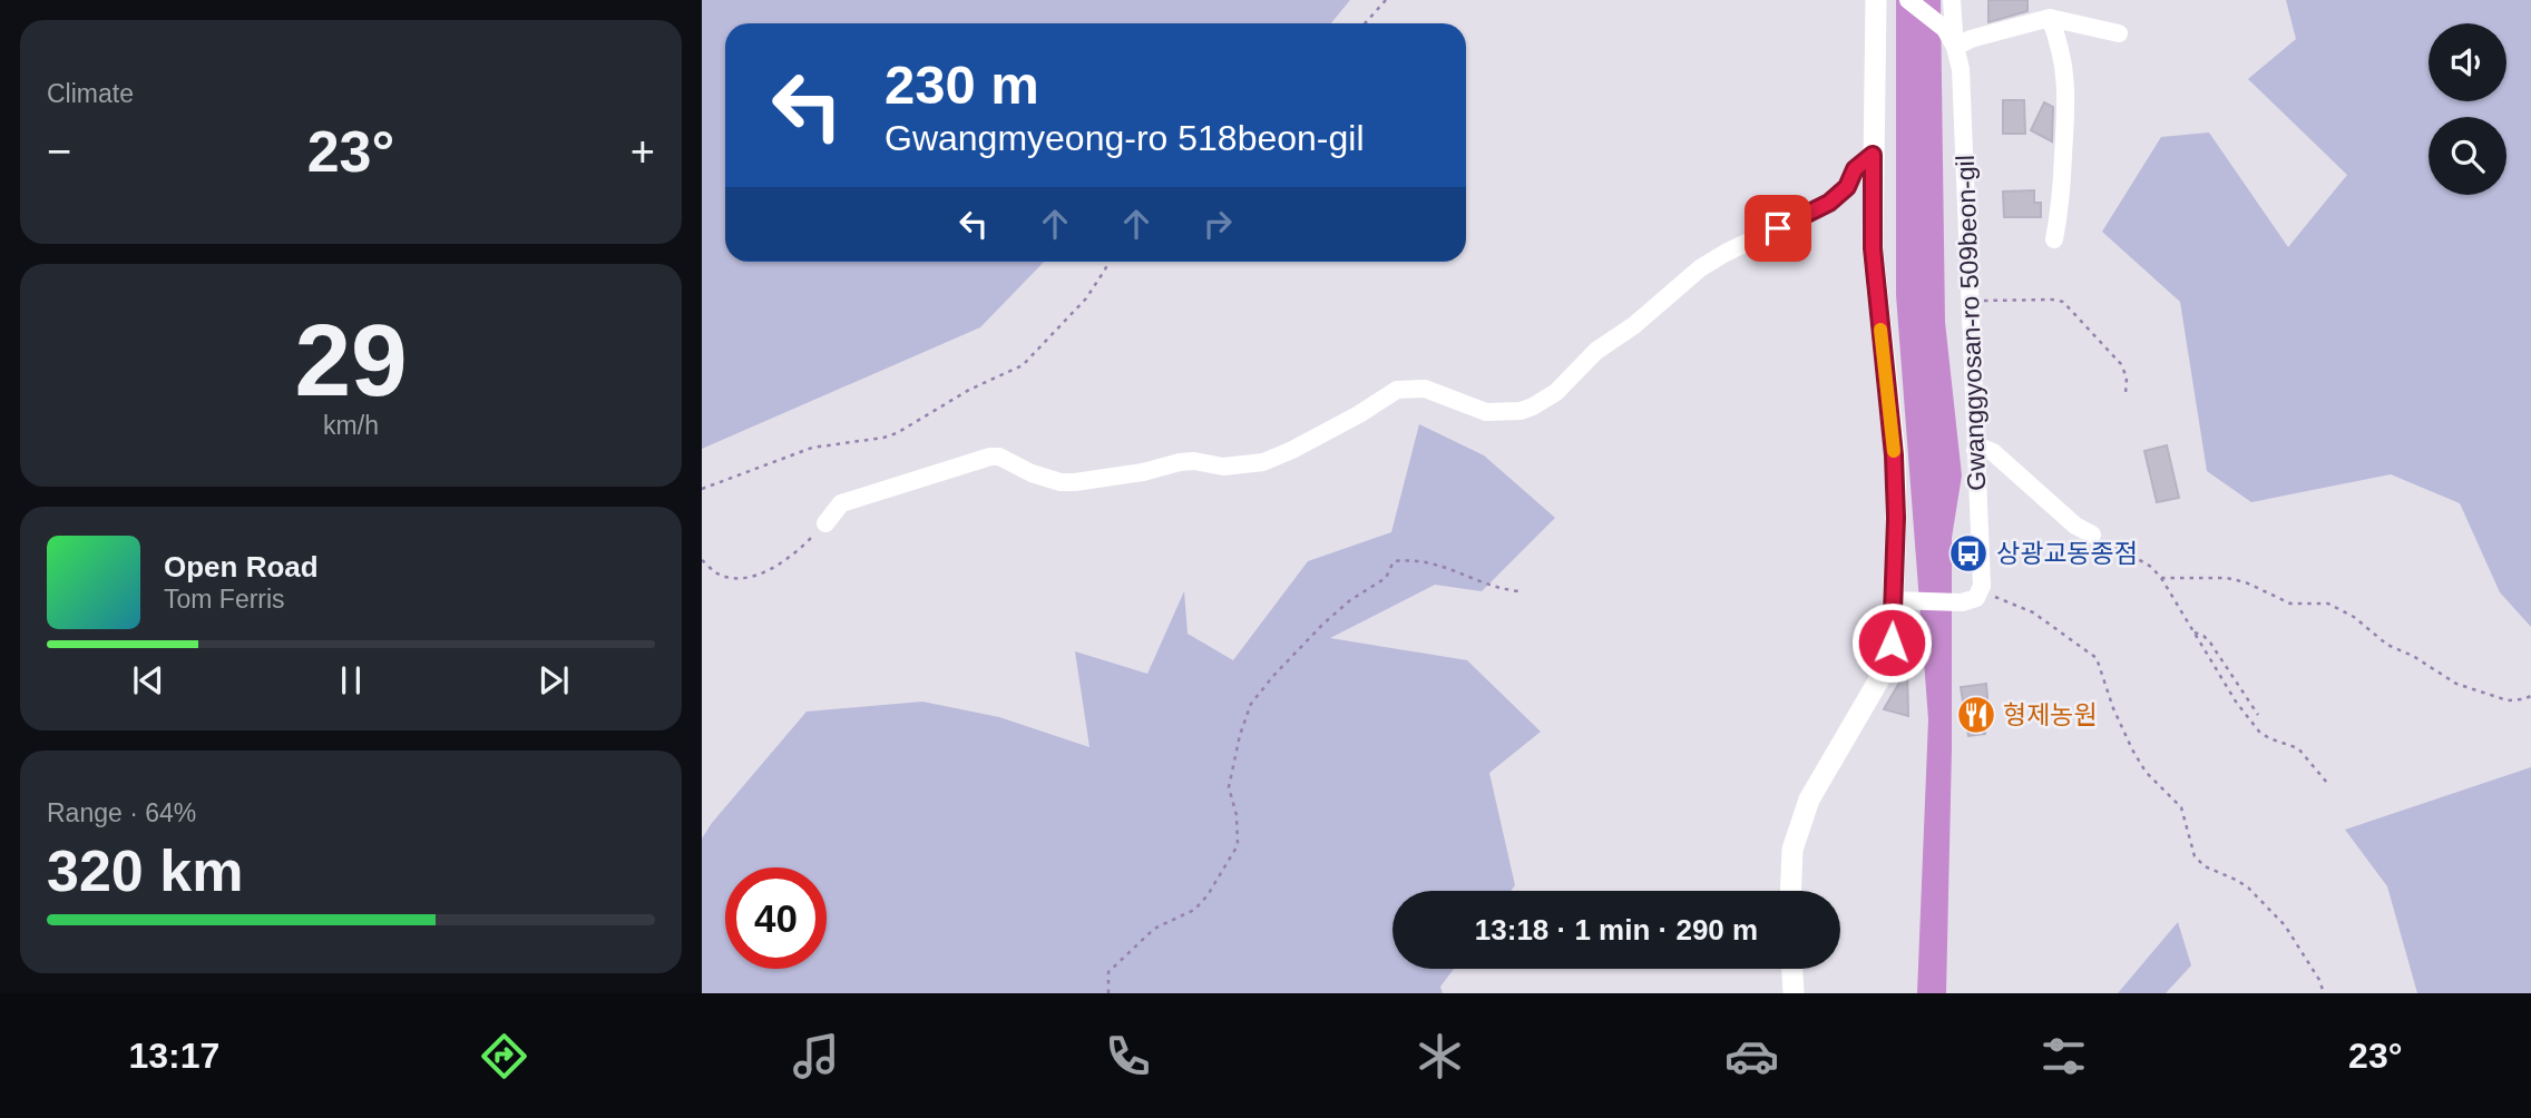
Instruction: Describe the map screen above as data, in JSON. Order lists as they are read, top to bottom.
{
  "streets": {
    "street": ["Gwanggyosan-ro 509beon-gil"]
  },
  "places": {
    "bus stop": ["상광교동종점"],
    "restaurant": ["형제농원"]
  },
  "page": {
    "tile": [
      "Climate",
      ["29", "km/h"],
      ["Range · 64%", "320 km"]
    ],
    "turn": ["230 m", "Gwangmyeong-ro 518beon-gil"],
    "heat": ["−", "23°", "+"],
    "song": ["Open Road", "Tom Ferris"],
    "limit": "40",
    "trip": "13:18 · 1 min · 290 m",
    "tabs": ["13:17", "23°"]
  }
}
